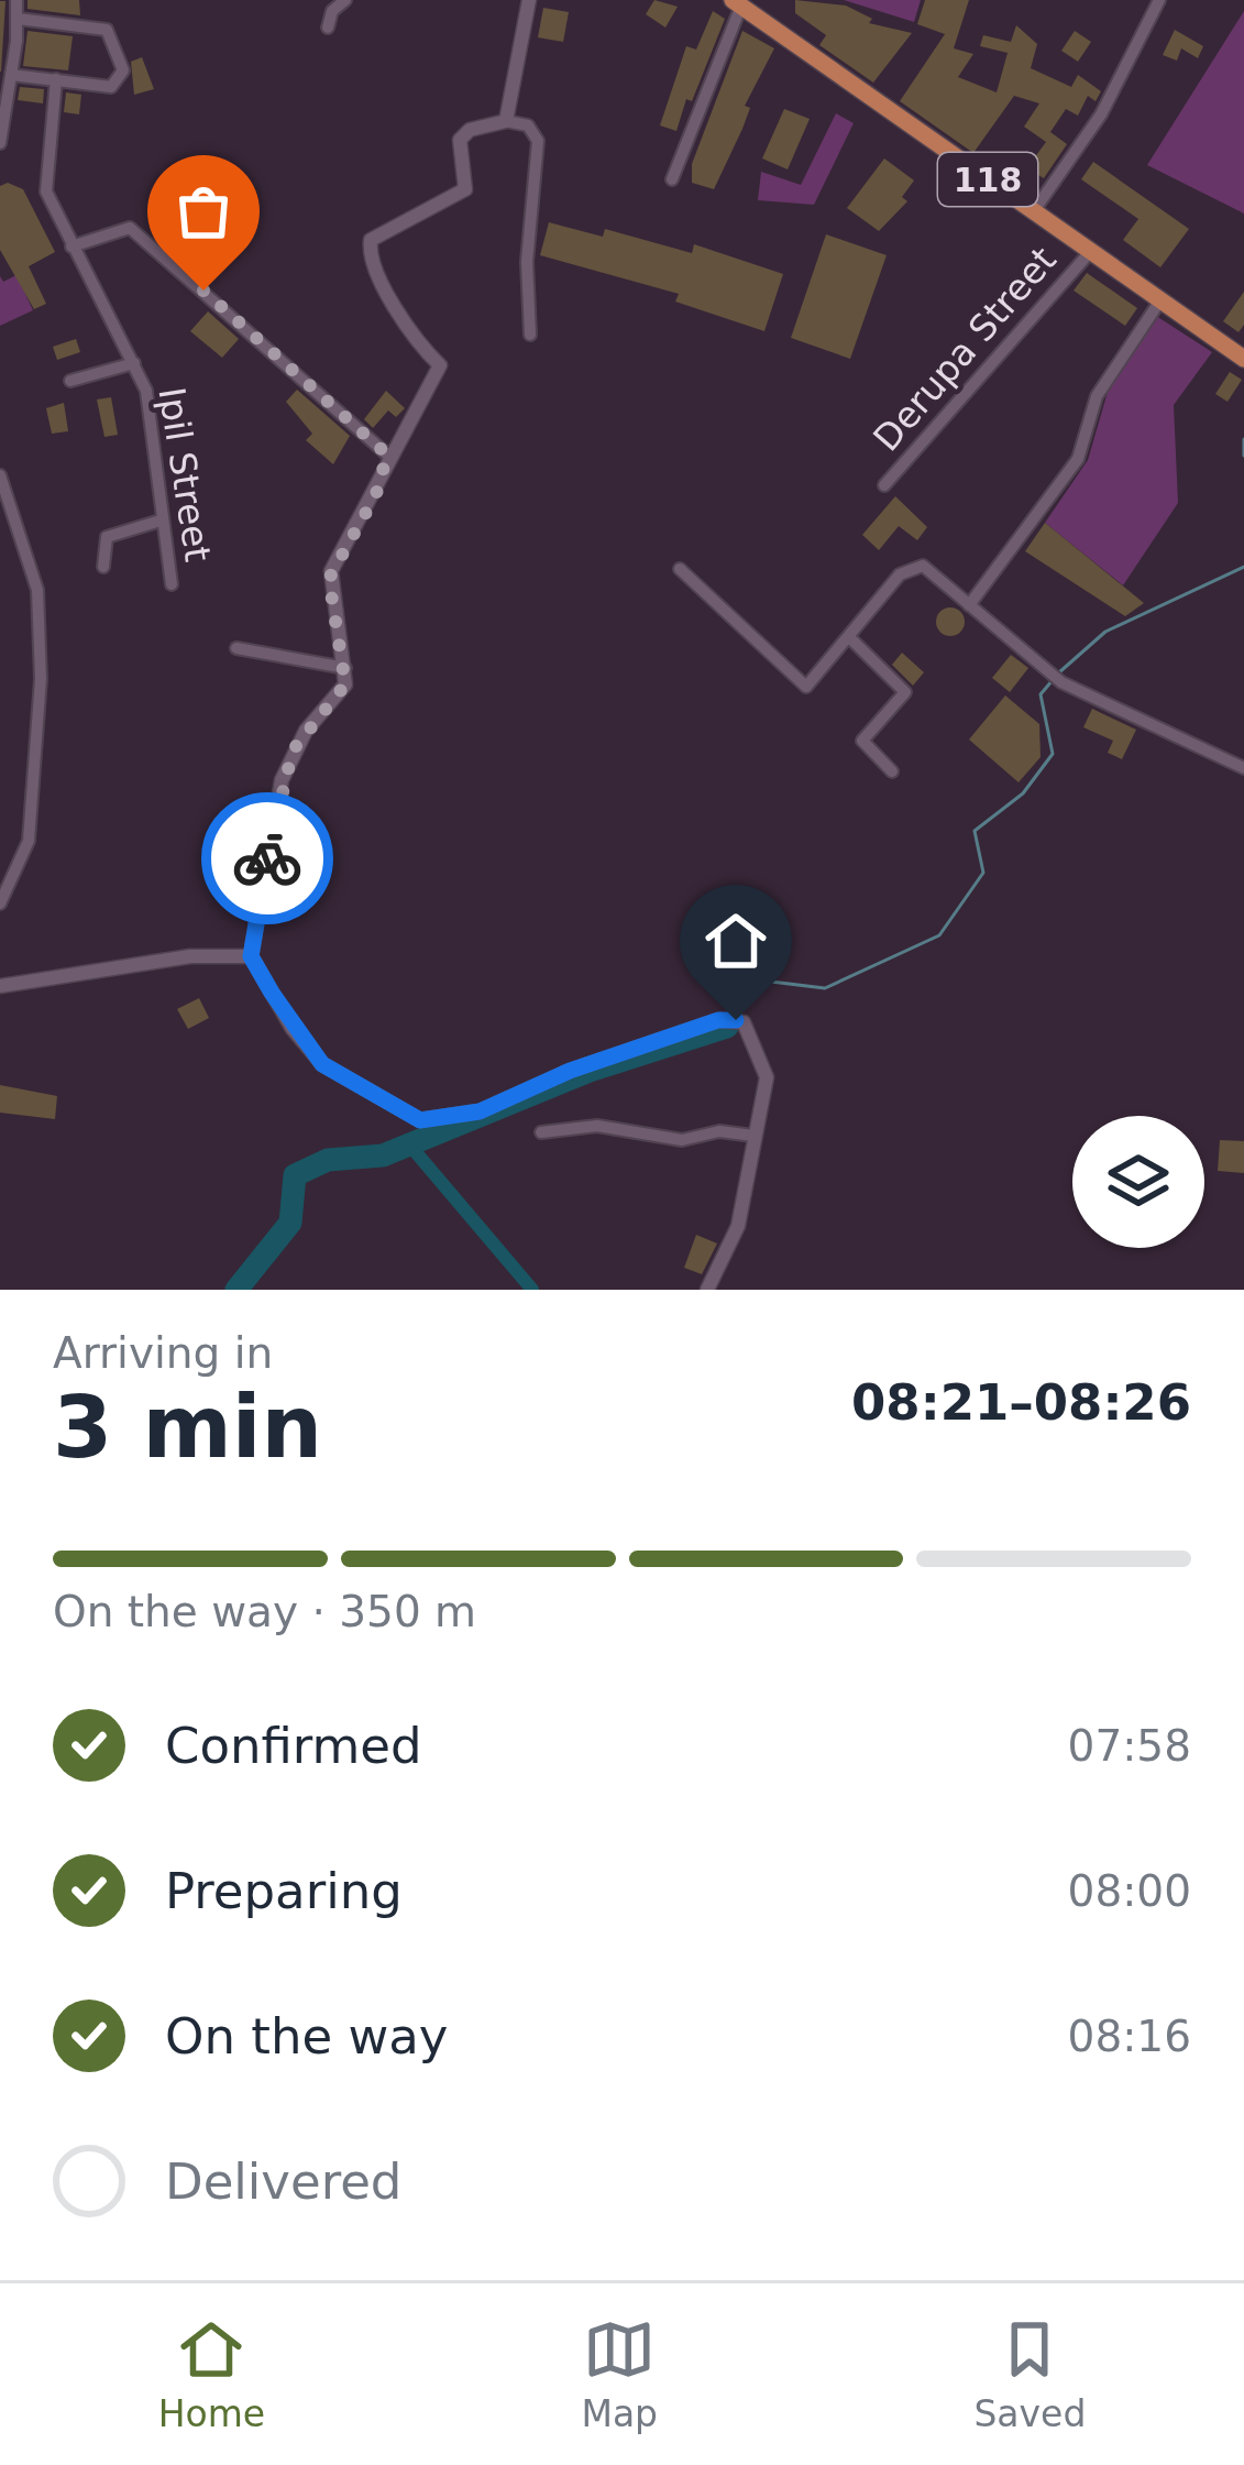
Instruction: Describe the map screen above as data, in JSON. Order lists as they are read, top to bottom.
{
  "streets": {
    "main road": ["118"],
    "street": ["Derupa Street", "Ipil Street"]
  },
  "crossings": [
    ["118", "Derupa Street"]
  ],
  "page": {
    "heading": ["3 min", "Arriving in", "08:21–08:26"],
    "bar": "On the way · 350 m",
    "list": [
      ["Confirmed", "07:58"],
      ["Preparing", "08:00"],
      ["On the way", "08:16"],
      "Delivered"
    ],
    "tabs": ["Home", "Map", "Saved"]
  }
}
